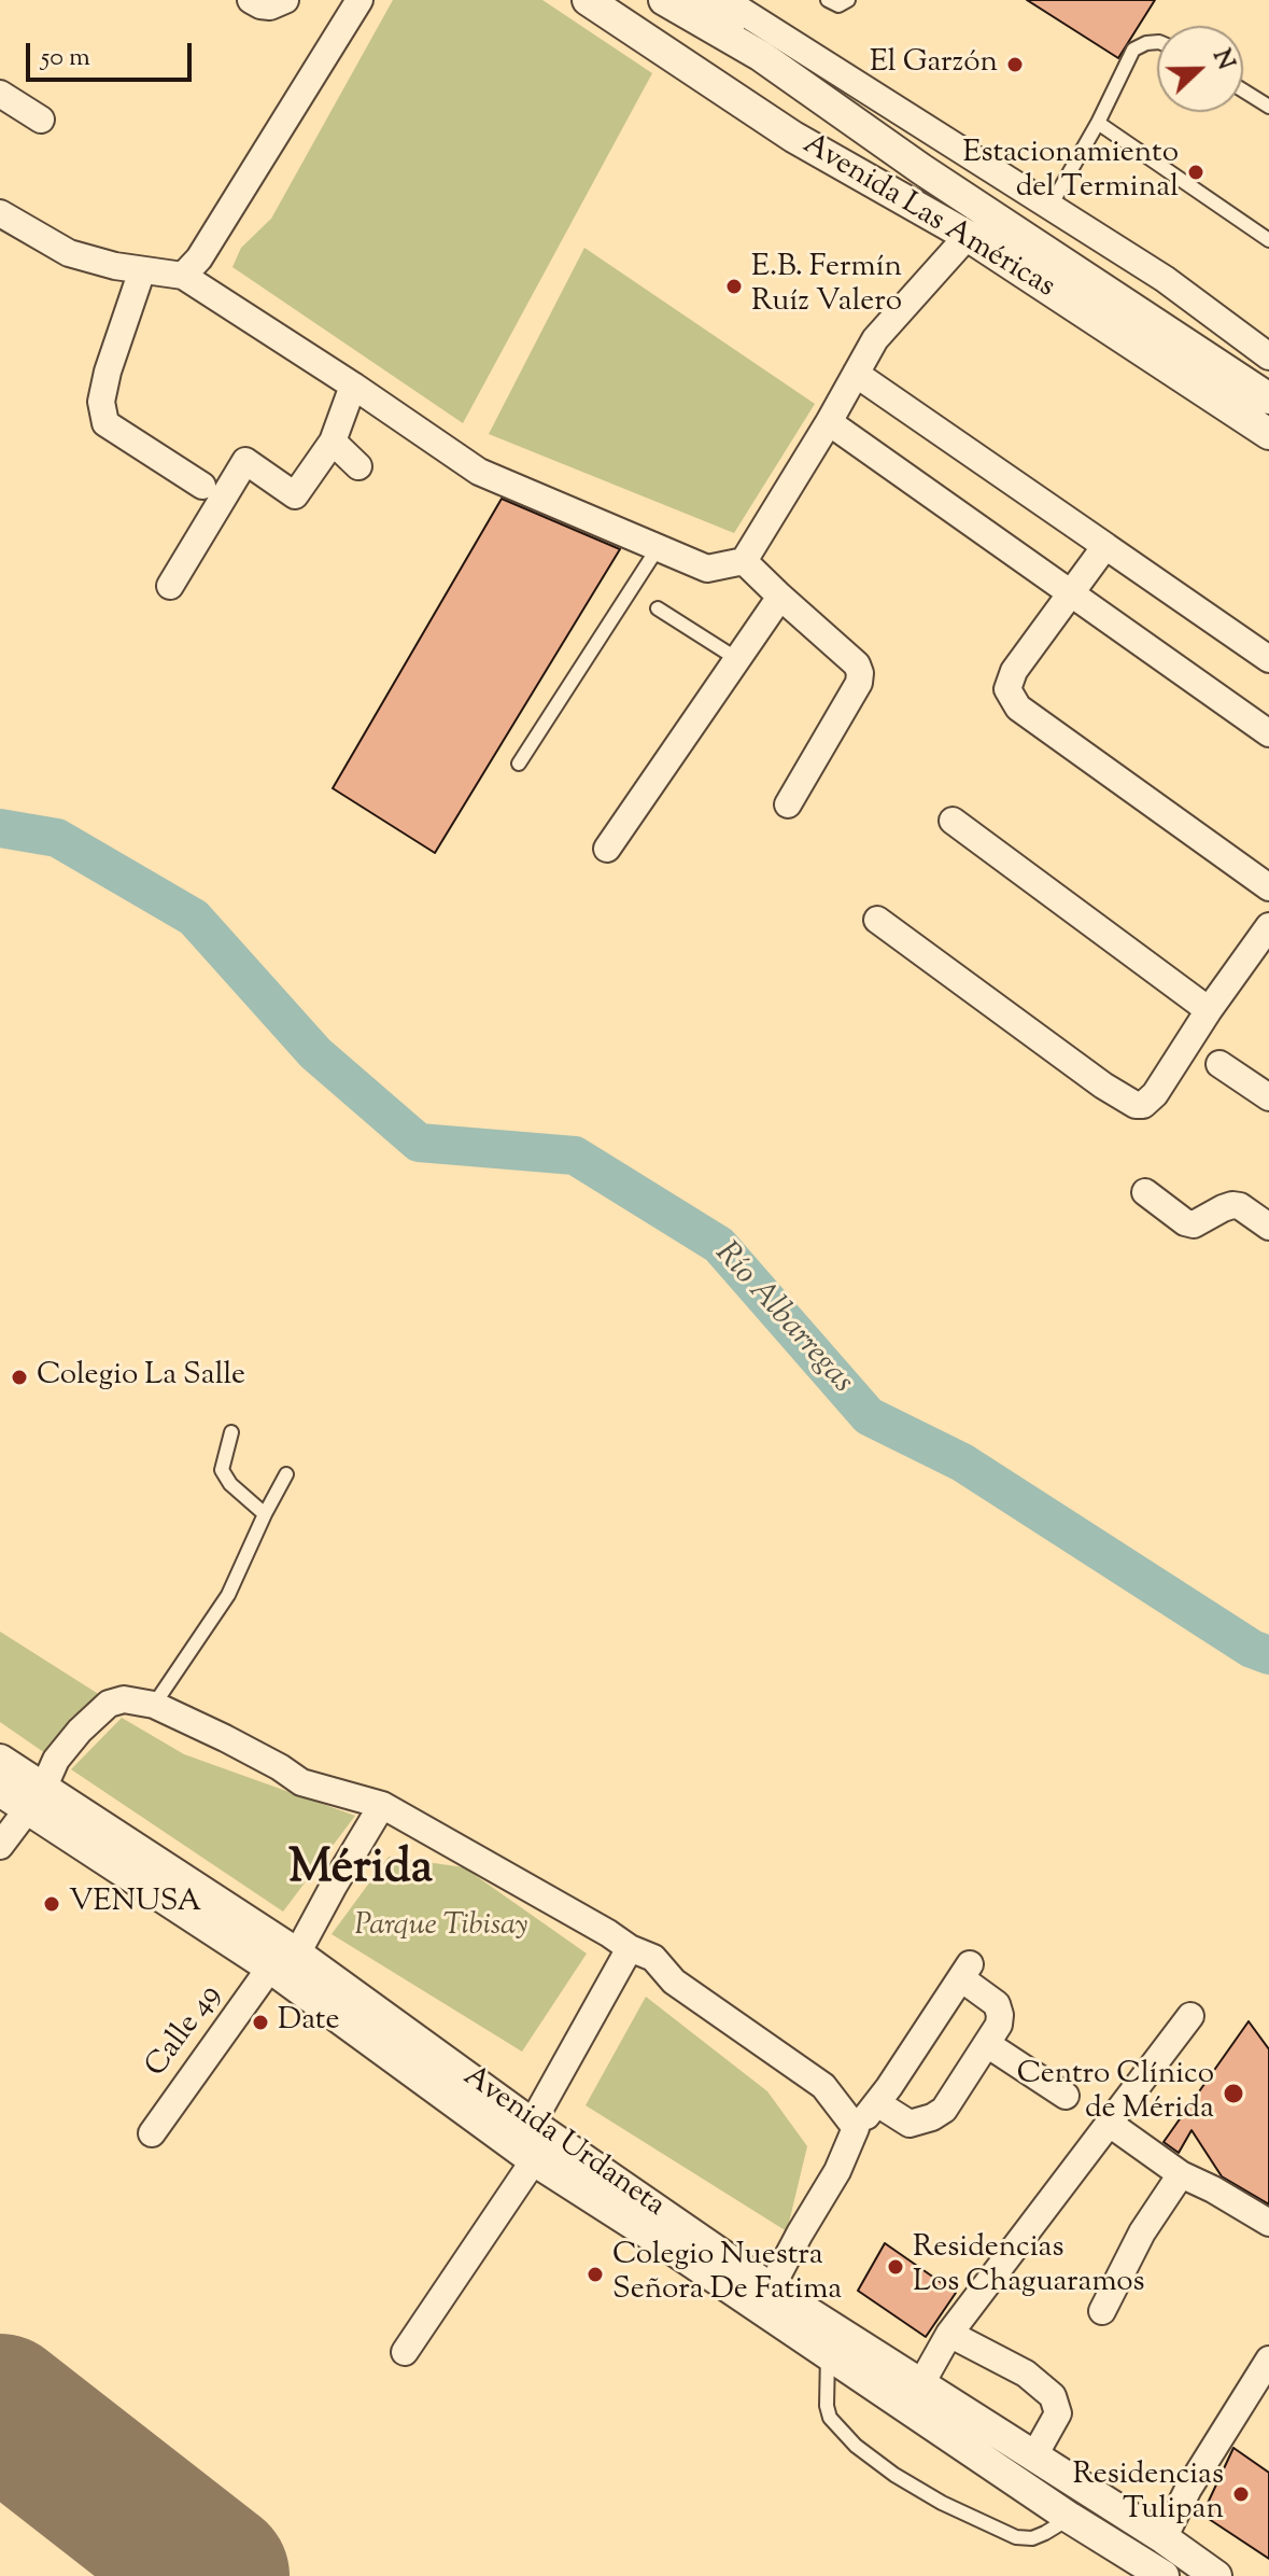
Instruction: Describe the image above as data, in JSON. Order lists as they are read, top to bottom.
{
  "streets": {
    "street": ["Avenida Las Américas", "Calle 49", "Avenida Urdaneta"]
  },
  "crossings": [
    ["Calle 49", "Avenida Urdaneta"]
  ],
  "districts": ["Mérida"],
  "water": ["Río Albarregas"],
  "parks": ["Parque Tibisay"],
  "places": [
    "El Garzón",
    "Estacionamiento del Terminal",
    "E.B. Fermín Ruíz Valero",
    "Colegio La Salle",
    "VENUSA",
    "Date",
    "Centro Clínico de Mérida",
    "Residencias Los Chaguaramos",
    "Colegio Nuestra Señora De Fatima",
    "Residencias Tulipan"
  ],
  "scale_bar": "50 m",
  "north": "right"
}
